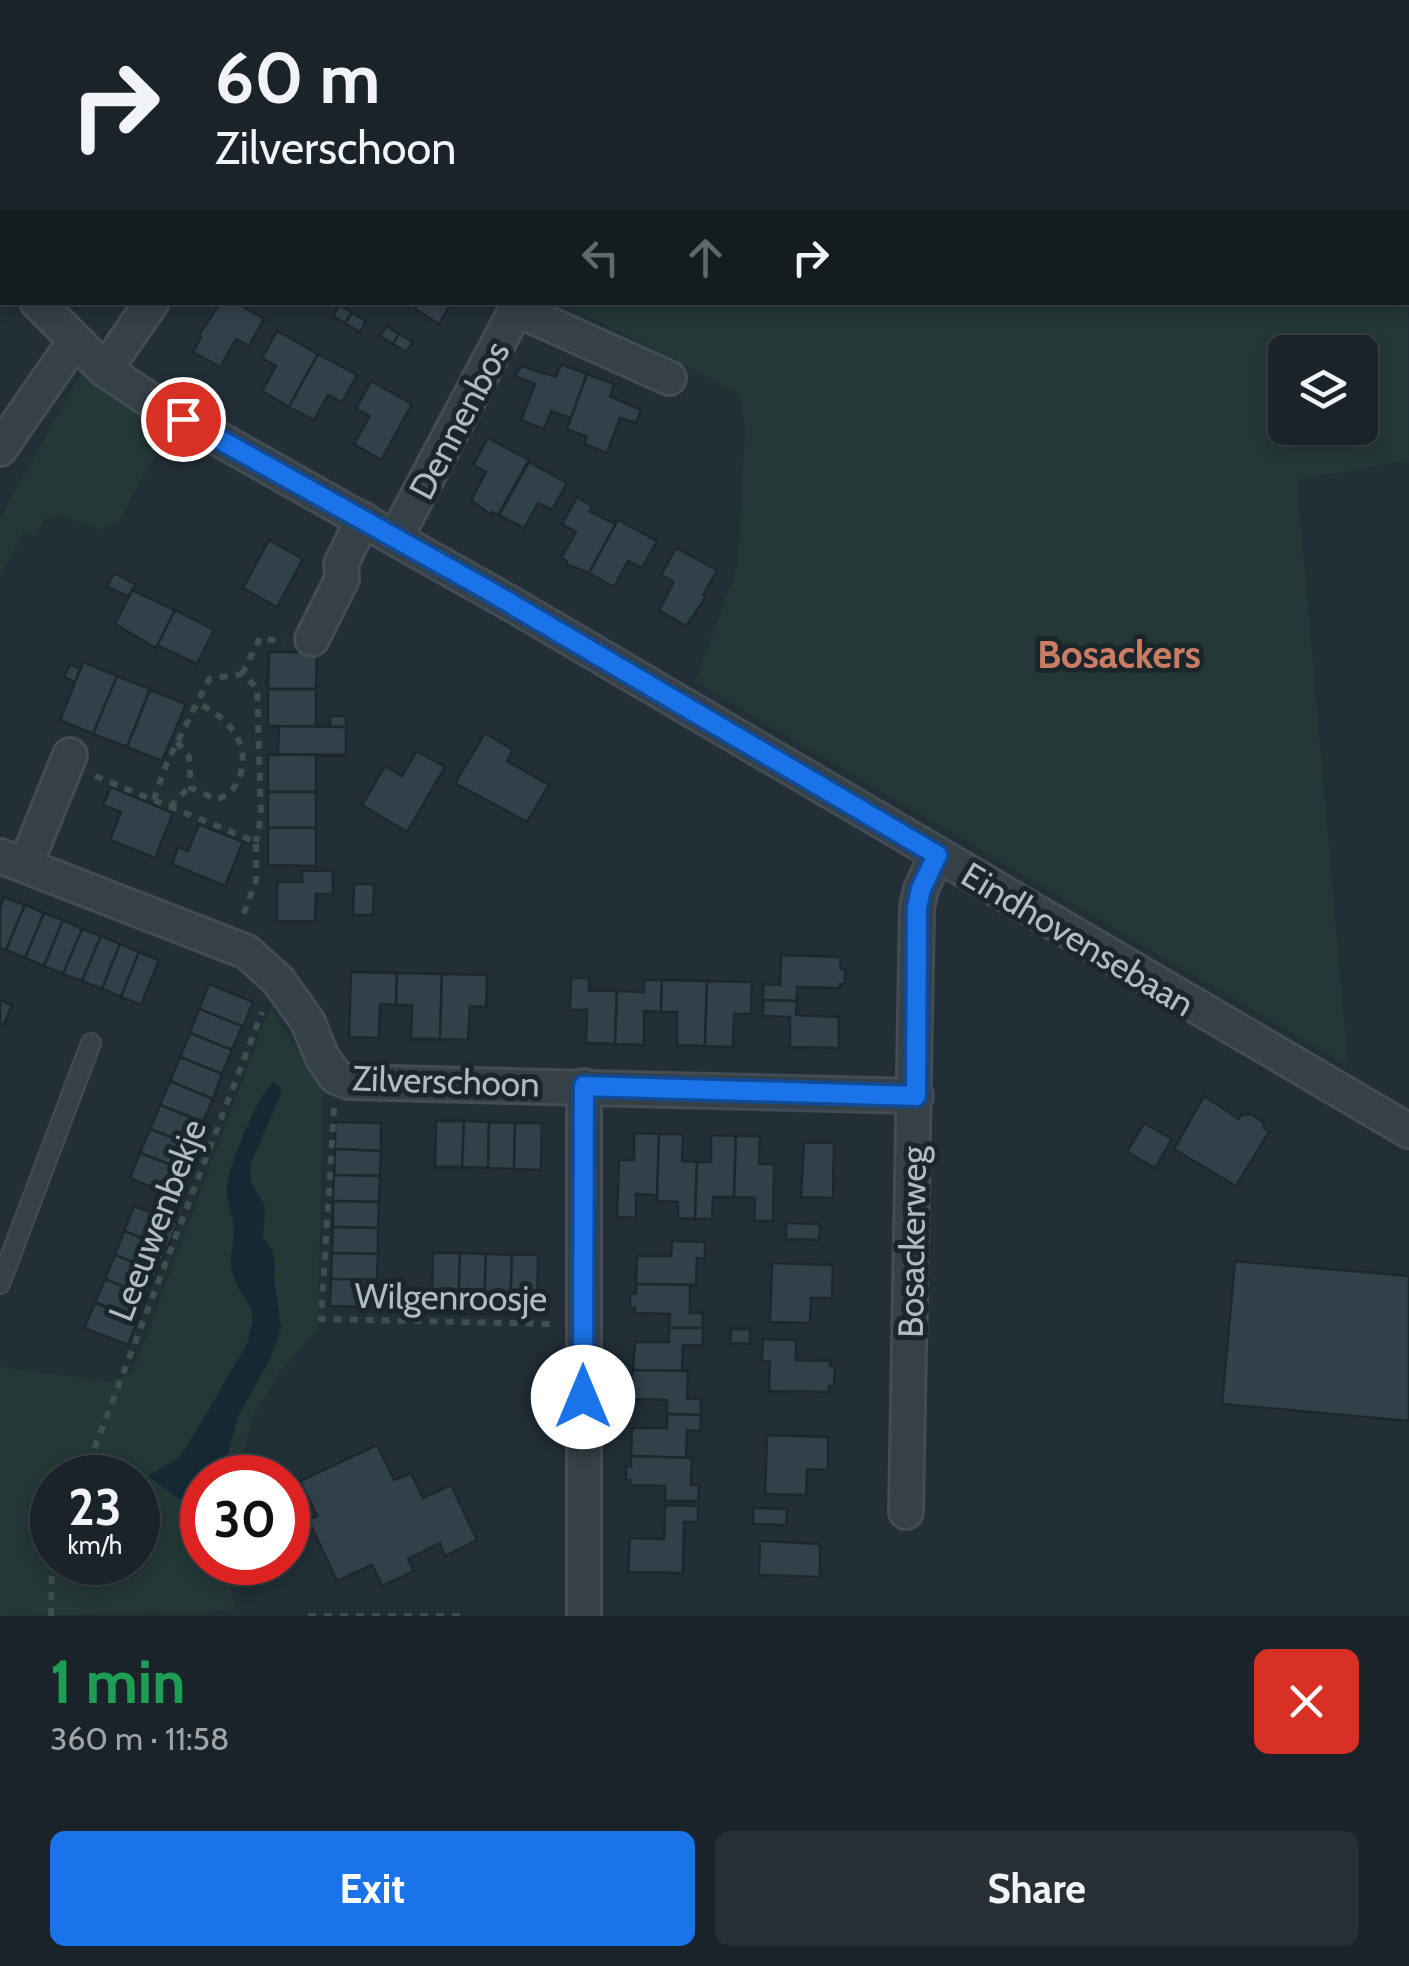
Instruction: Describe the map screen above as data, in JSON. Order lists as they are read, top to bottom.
{
  "streets": {
    "street": [
      "Dennenbos",
      "Eindhovensebaan",
      "Zilverschoon",
      "Bosackerweg"
    ],
    "path": ["Leeuwenbekje", "Wilgenroosje"]
  },
  "crossings": [
    ["Dennenbos", "Eindhovensebaan"],
    ["Eindhovensebaan", "Bosackerweg"],
    ["Zilverschoon", "Leeuwenbekje"],
    ["Zilverschoon", "Bosackerweg"],
    ["Zilverschoon", "Wilgenroosje"]
  ],
  "districts": ["Bosackers"],
  "page": {
    "turn": ["60 m", "Zilverschoon"],
    "speed": "23 km/h",
    "limit": "30",
    "heading": ["1 min", "360 m · 11:58"],
    "buttons": ["Exit", "Share"]
  }
}
